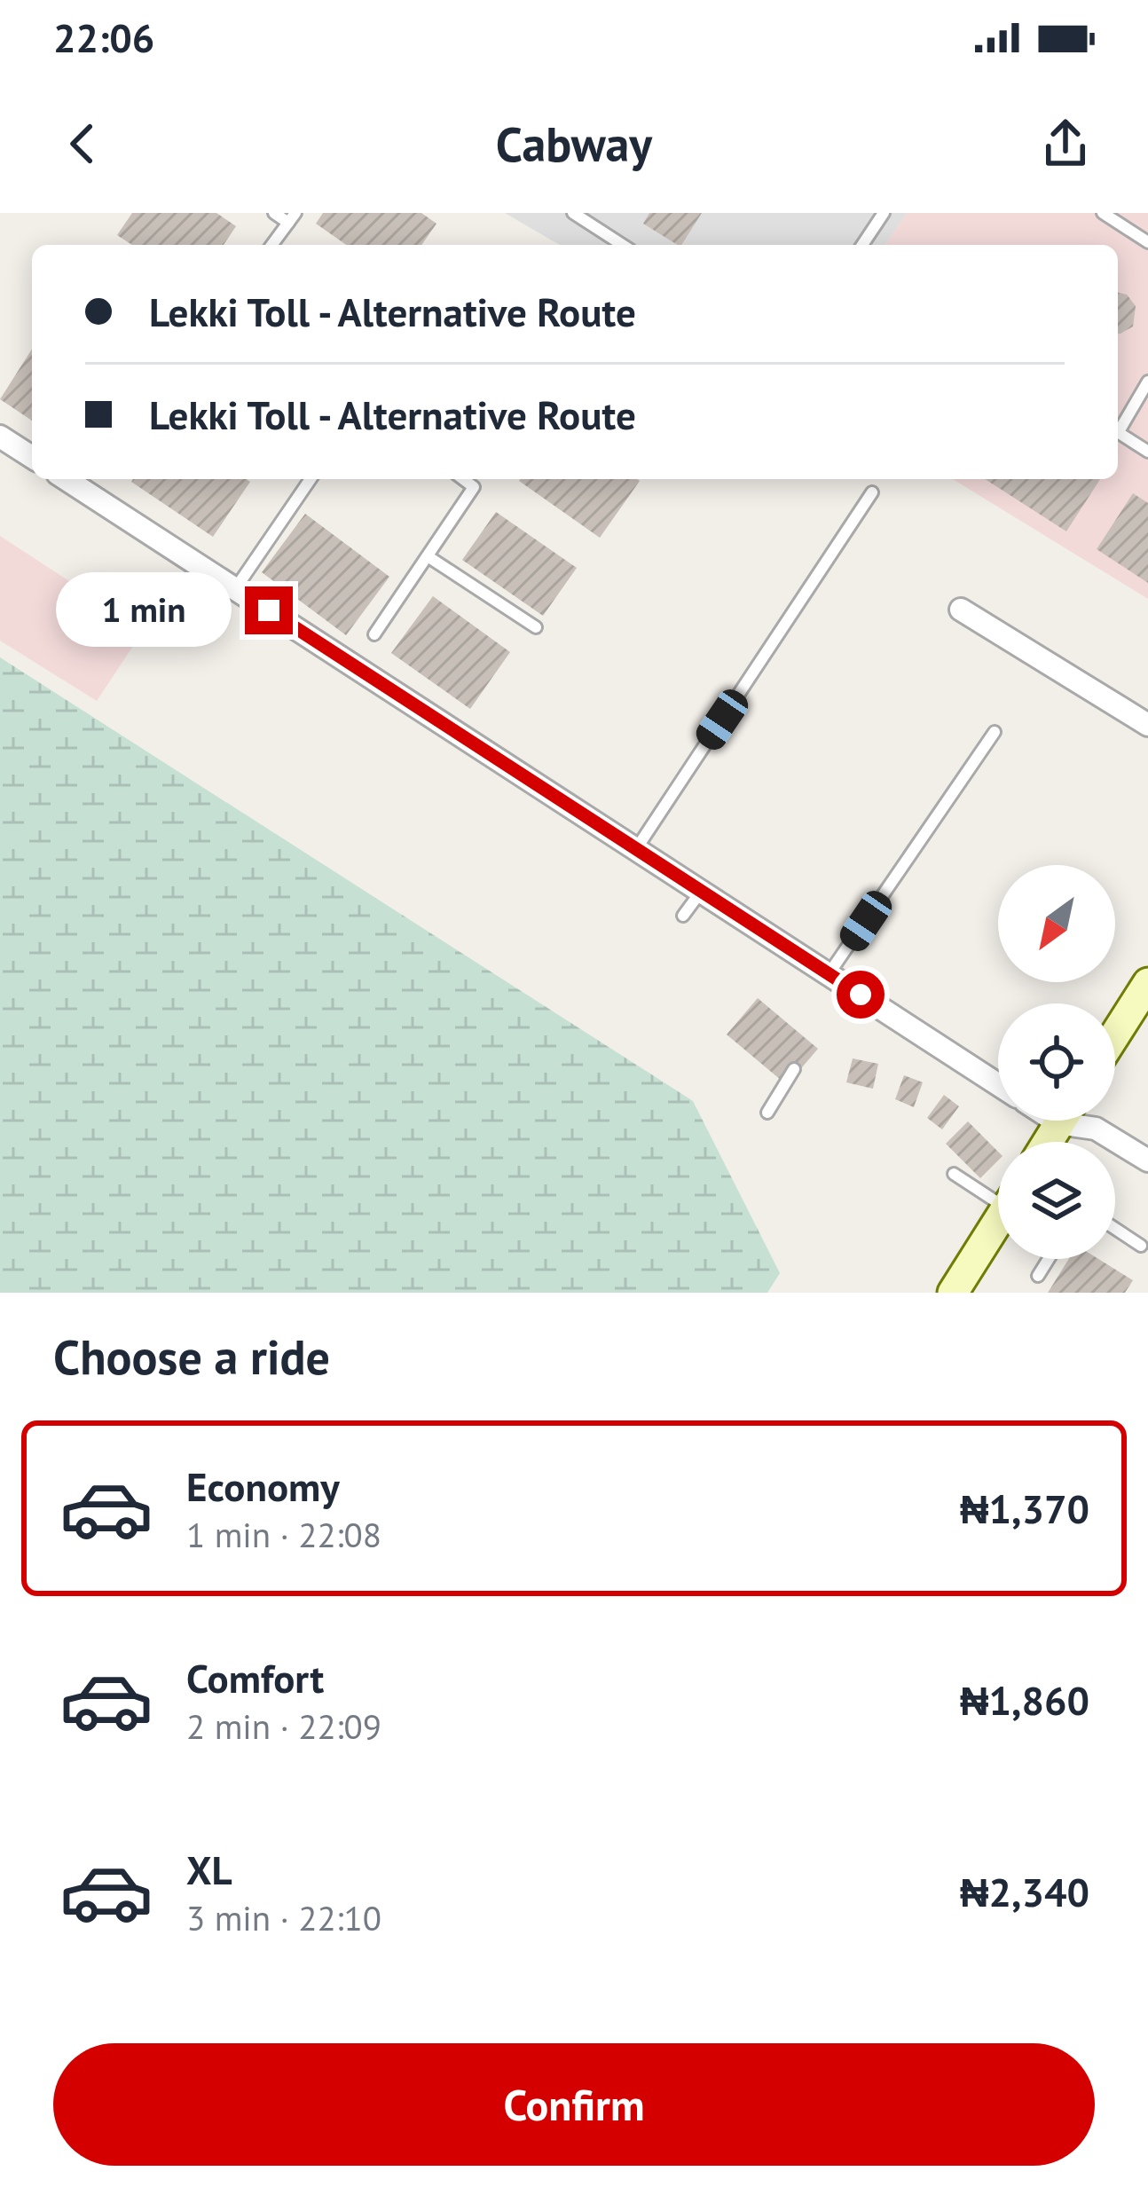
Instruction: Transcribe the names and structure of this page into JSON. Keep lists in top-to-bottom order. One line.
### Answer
{"north":"bottom left","page":{"status":"22:06","header":"Cabway","banner":["Lekki Toll - Alternative Route","Lekki Toll - Alternative Route"],"bubble":"1 min","heading":"Choose a ride","list":[{"name":"Economy","note":"1 min · 22:08","value":"₦1,370"},{"name":"Comfort","note":"2 min · 22:09","value":"₦1,860"},{"name":"XL","note":"3 min · 22:10","value":"₦2,340"}],"buttons":"Confirm"}}
